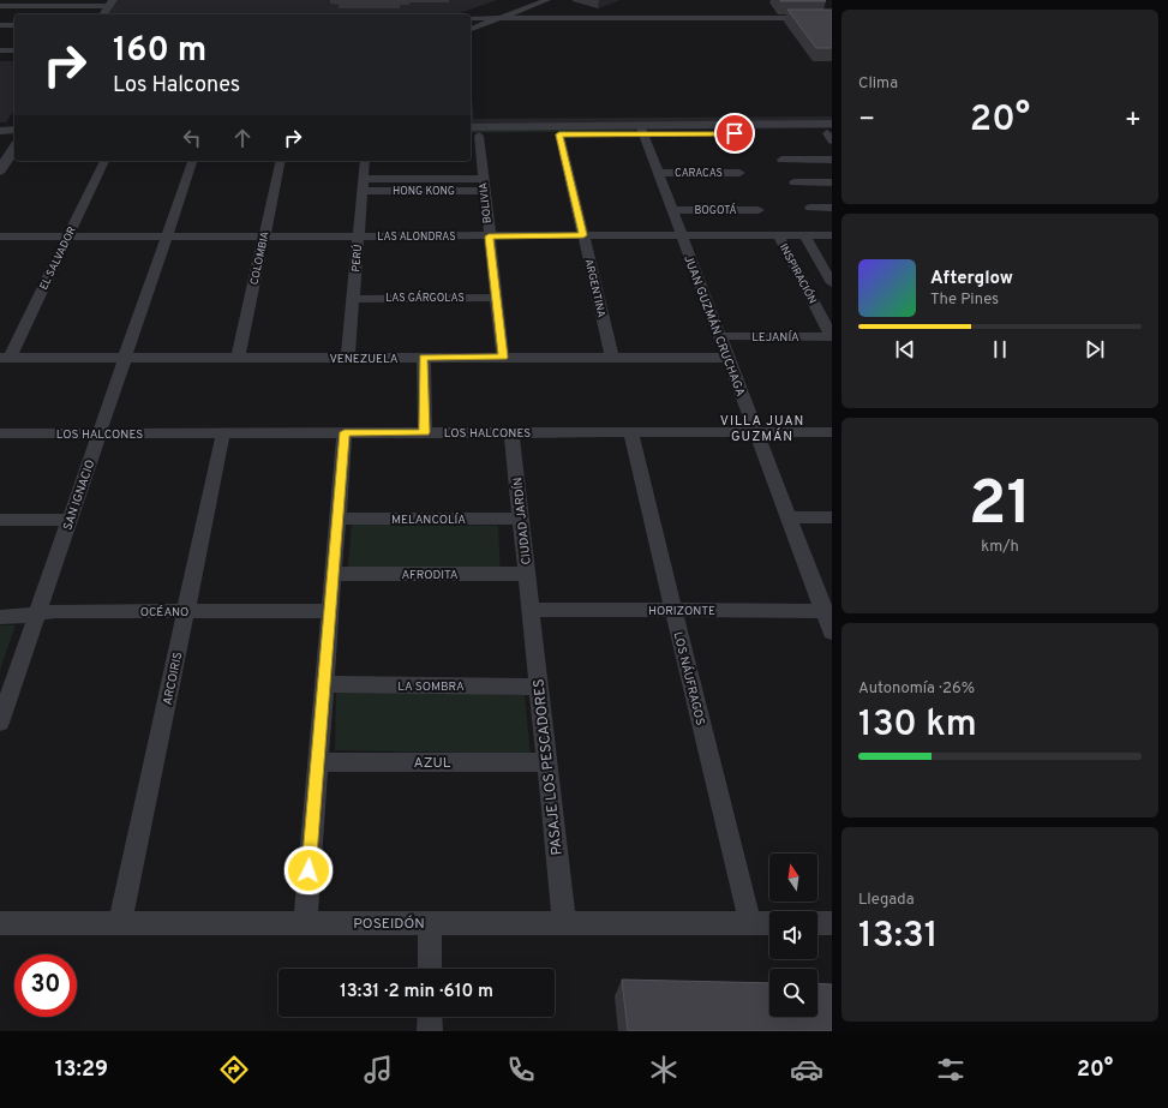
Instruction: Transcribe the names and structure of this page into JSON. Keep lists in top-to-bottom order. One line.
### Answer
{"streets":{"street":["CARACAS","HONG KONG","BOLIVIA","BOGOTÁ","LAS ALONDRAS","EL SALVADOR","COLOMBIA","PERÚ","INSPIRACIÓN","ARGENTINA","LAS GÁRGOLAS","JUAN GUZMÁN CRUCHAGA","LEJANÍA","VENEZUELA","LOS HALCONES","SAN IGNACIO","MELANCOLÍA","CIUDAD JARDÍN","AFRODITA","HORIZONTE","OCÉANO","ARCOIRIS","LOS NÁUFRAGOS","LA SOMBRA","AZUL","PASAJE LOS PESCADORES","POSEIDÓN"]},"crossings":[["CARACAS","JUAN GUZMÁN CRUCHAGA"],["HONG KONG","BOLIVIA"],["HONG KONG","PERÚ"],["BOLIVIA","LAS ALONDRAS"],["BOLIVIA","LAS GÁRGOLAS"],["BOLIVIA","VENEZUELA"],["BOGOTÁ","JUAN GUZMÁN CRUCHAGA"],["LAS ALONDRAS","EL SALVADOR"],["LAS ALONDRAS","COLOMBIA"],["LAS ALONDRAS","PERÚ"],["LAS ALONDRAS","INSPIRACIÓN"],["LAS ALONDRAS","ARGENTINA"],["LAS ALONDRAS","JUAN GUZMÁN CRUCHAGA"],["LAS ALONDRAS","SAN IGNACIO"],["EL SALVADOR","VENEZUELA"],["COLOMBIA","VENEZUELA"],["PERÚ","LAS GÁRGOLAS"],["PERÚ","VENEZUELA"],["INSPIRACIÓN","LEJANÍA"],["ARGENTINA","VENEZUELA"],["JUAN GUZMÁN CRUCHAGA","LEJANÍA"],["JUAN GUZMÁN CRUCHAGA","VENEZUELA"],["JUAN GUZMÁN CRUCHAGA","LOS HALCONES"],["JUAN GUZMÁN CRUCHAGA","HORIZONTE"],["VENEZUELA","SAN IGNACIO"],["LOS HALCONES","SAN IGNACIO"],["LOS HALCONES","CIUDAD JARDÍN"],["LOS HALCONES","ARCOIRIS"],["LOS HALCONES","LOS NÁUFRAGOS"],["SAN IGNACIO","OCÉANO"],["MELANCOLÍA","CIUDAD JARDÍN"],["CIUDAD JARDÍN","AFRODITA"],["CIUDAD JARDÍN","HORIZONTE"],["CIUDAD JARDÍN","PASAJE LOS PESCADORES"],["HORIZONTE","LOS NÁUFRAGOS"],["HORIZONTE","PASAJE LOS PESCADORES"],["OCÉANO","ARCOIRIS"],["ARCOIRIS","POSEIDÓN"],["LOS NÁUFRAGOS","POSEIDÓN"],["LA SOMBRA","PASAJE LOS PESCADORES"],["AZUL","PASAJE LOS PESCADORES"],["PASAJE LOS PESCADORES","POSEIDÓN"]],"districts":["VILLA JUAN GUZMÁN"],"north":"top","page":{"tile":["Clima",["21","km/h"],["Autonomía · 26%","130 km"],["Llegada","13:31"]],"turn":["160 m","Los Halcones"],"heat":["−","20°","+"],"song":["Afterglow","The Pines"],"limit":"30","trip":"13:31 · 2 min · 610 m","tabs":["13:29","20°"]}}
